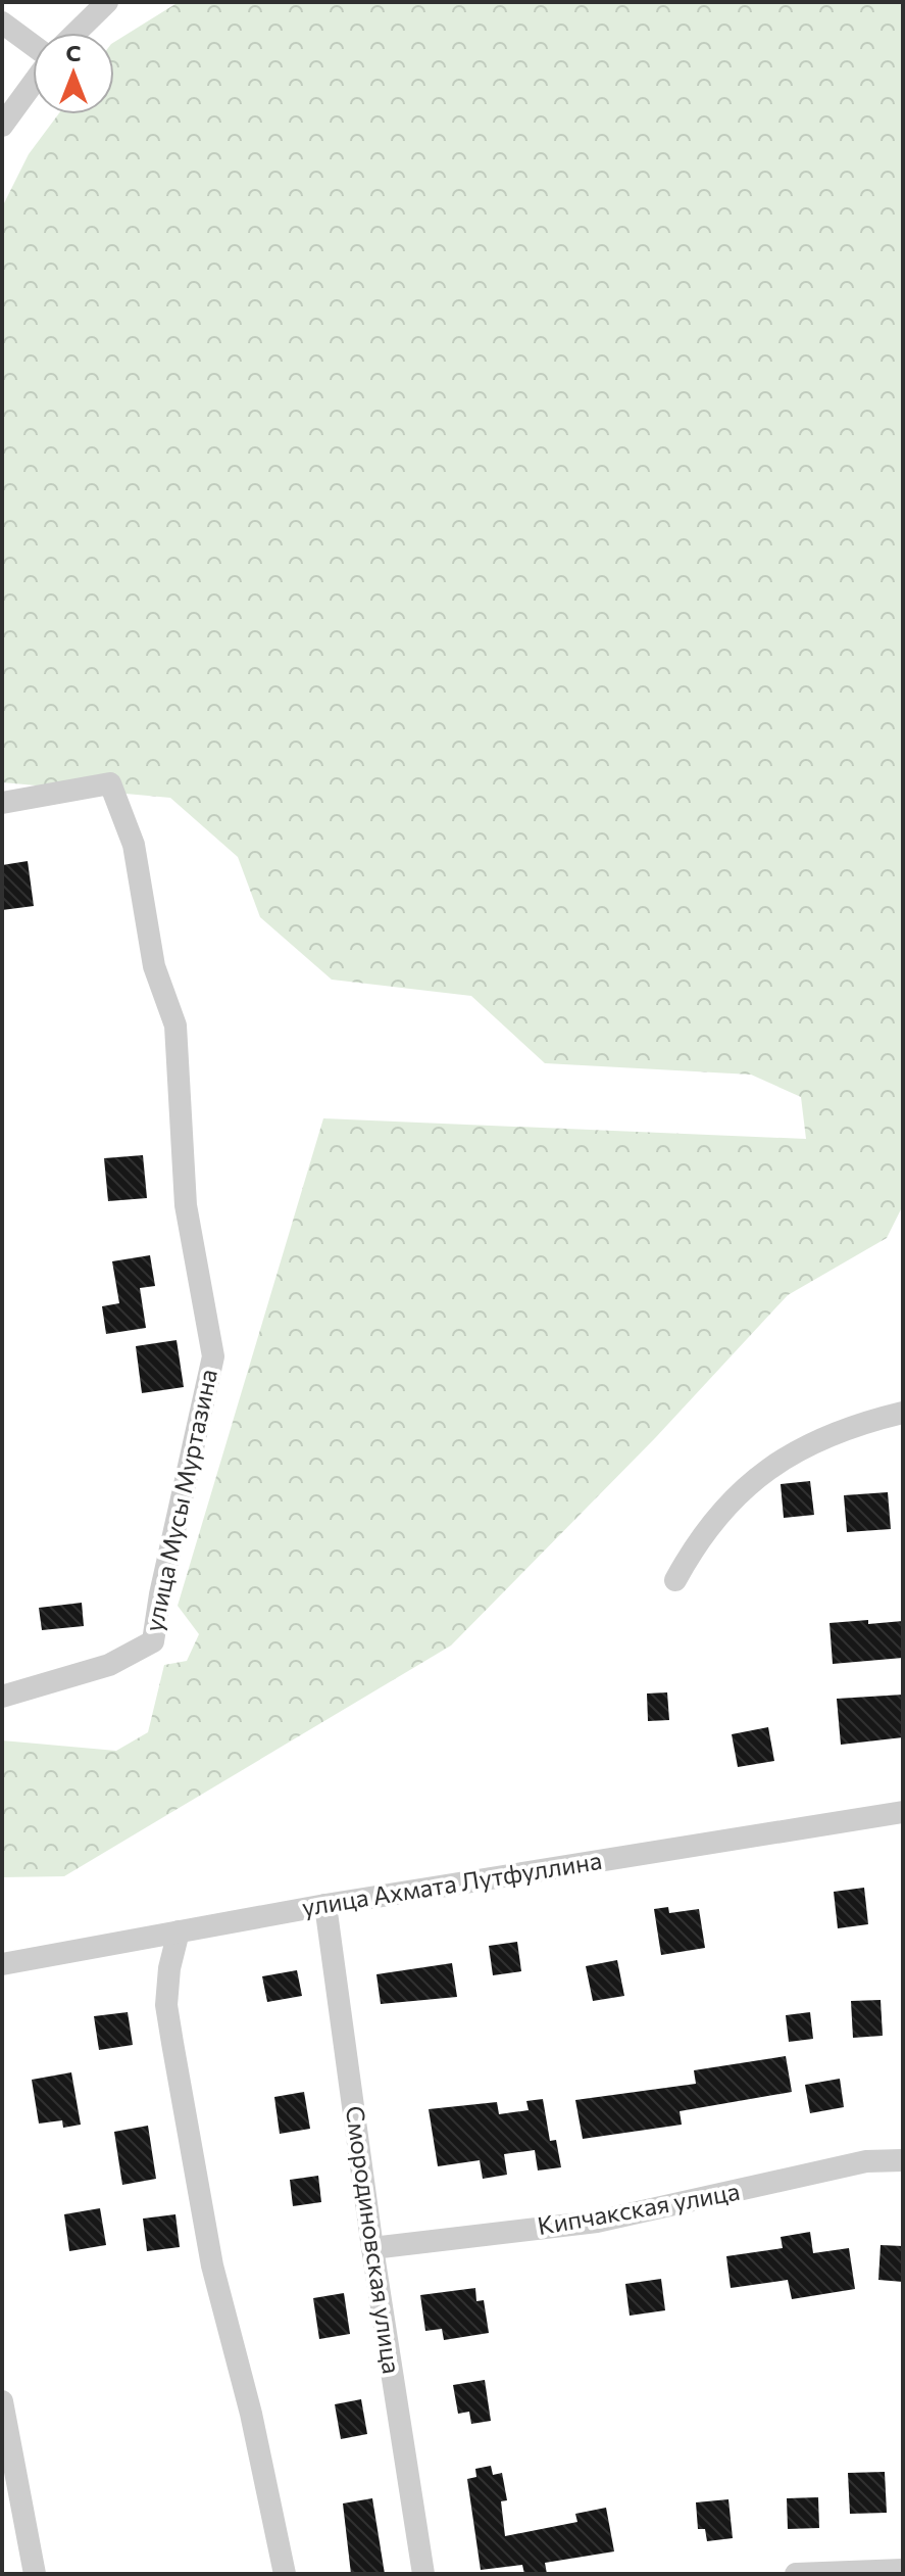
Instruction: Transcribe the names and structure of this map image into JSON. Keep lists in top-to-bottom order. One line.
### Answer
{"streets":{"street":["улица Мусы Муртазина","улица Ахмата Лутфуллина","Кипчакская улица","Смородиновская улица"]},"crossings":[["улица Ахмата Лутфуллина","Смородиновская улица"],["Кипчакская улица","Смородиновская улица"]],"north":"top"}
